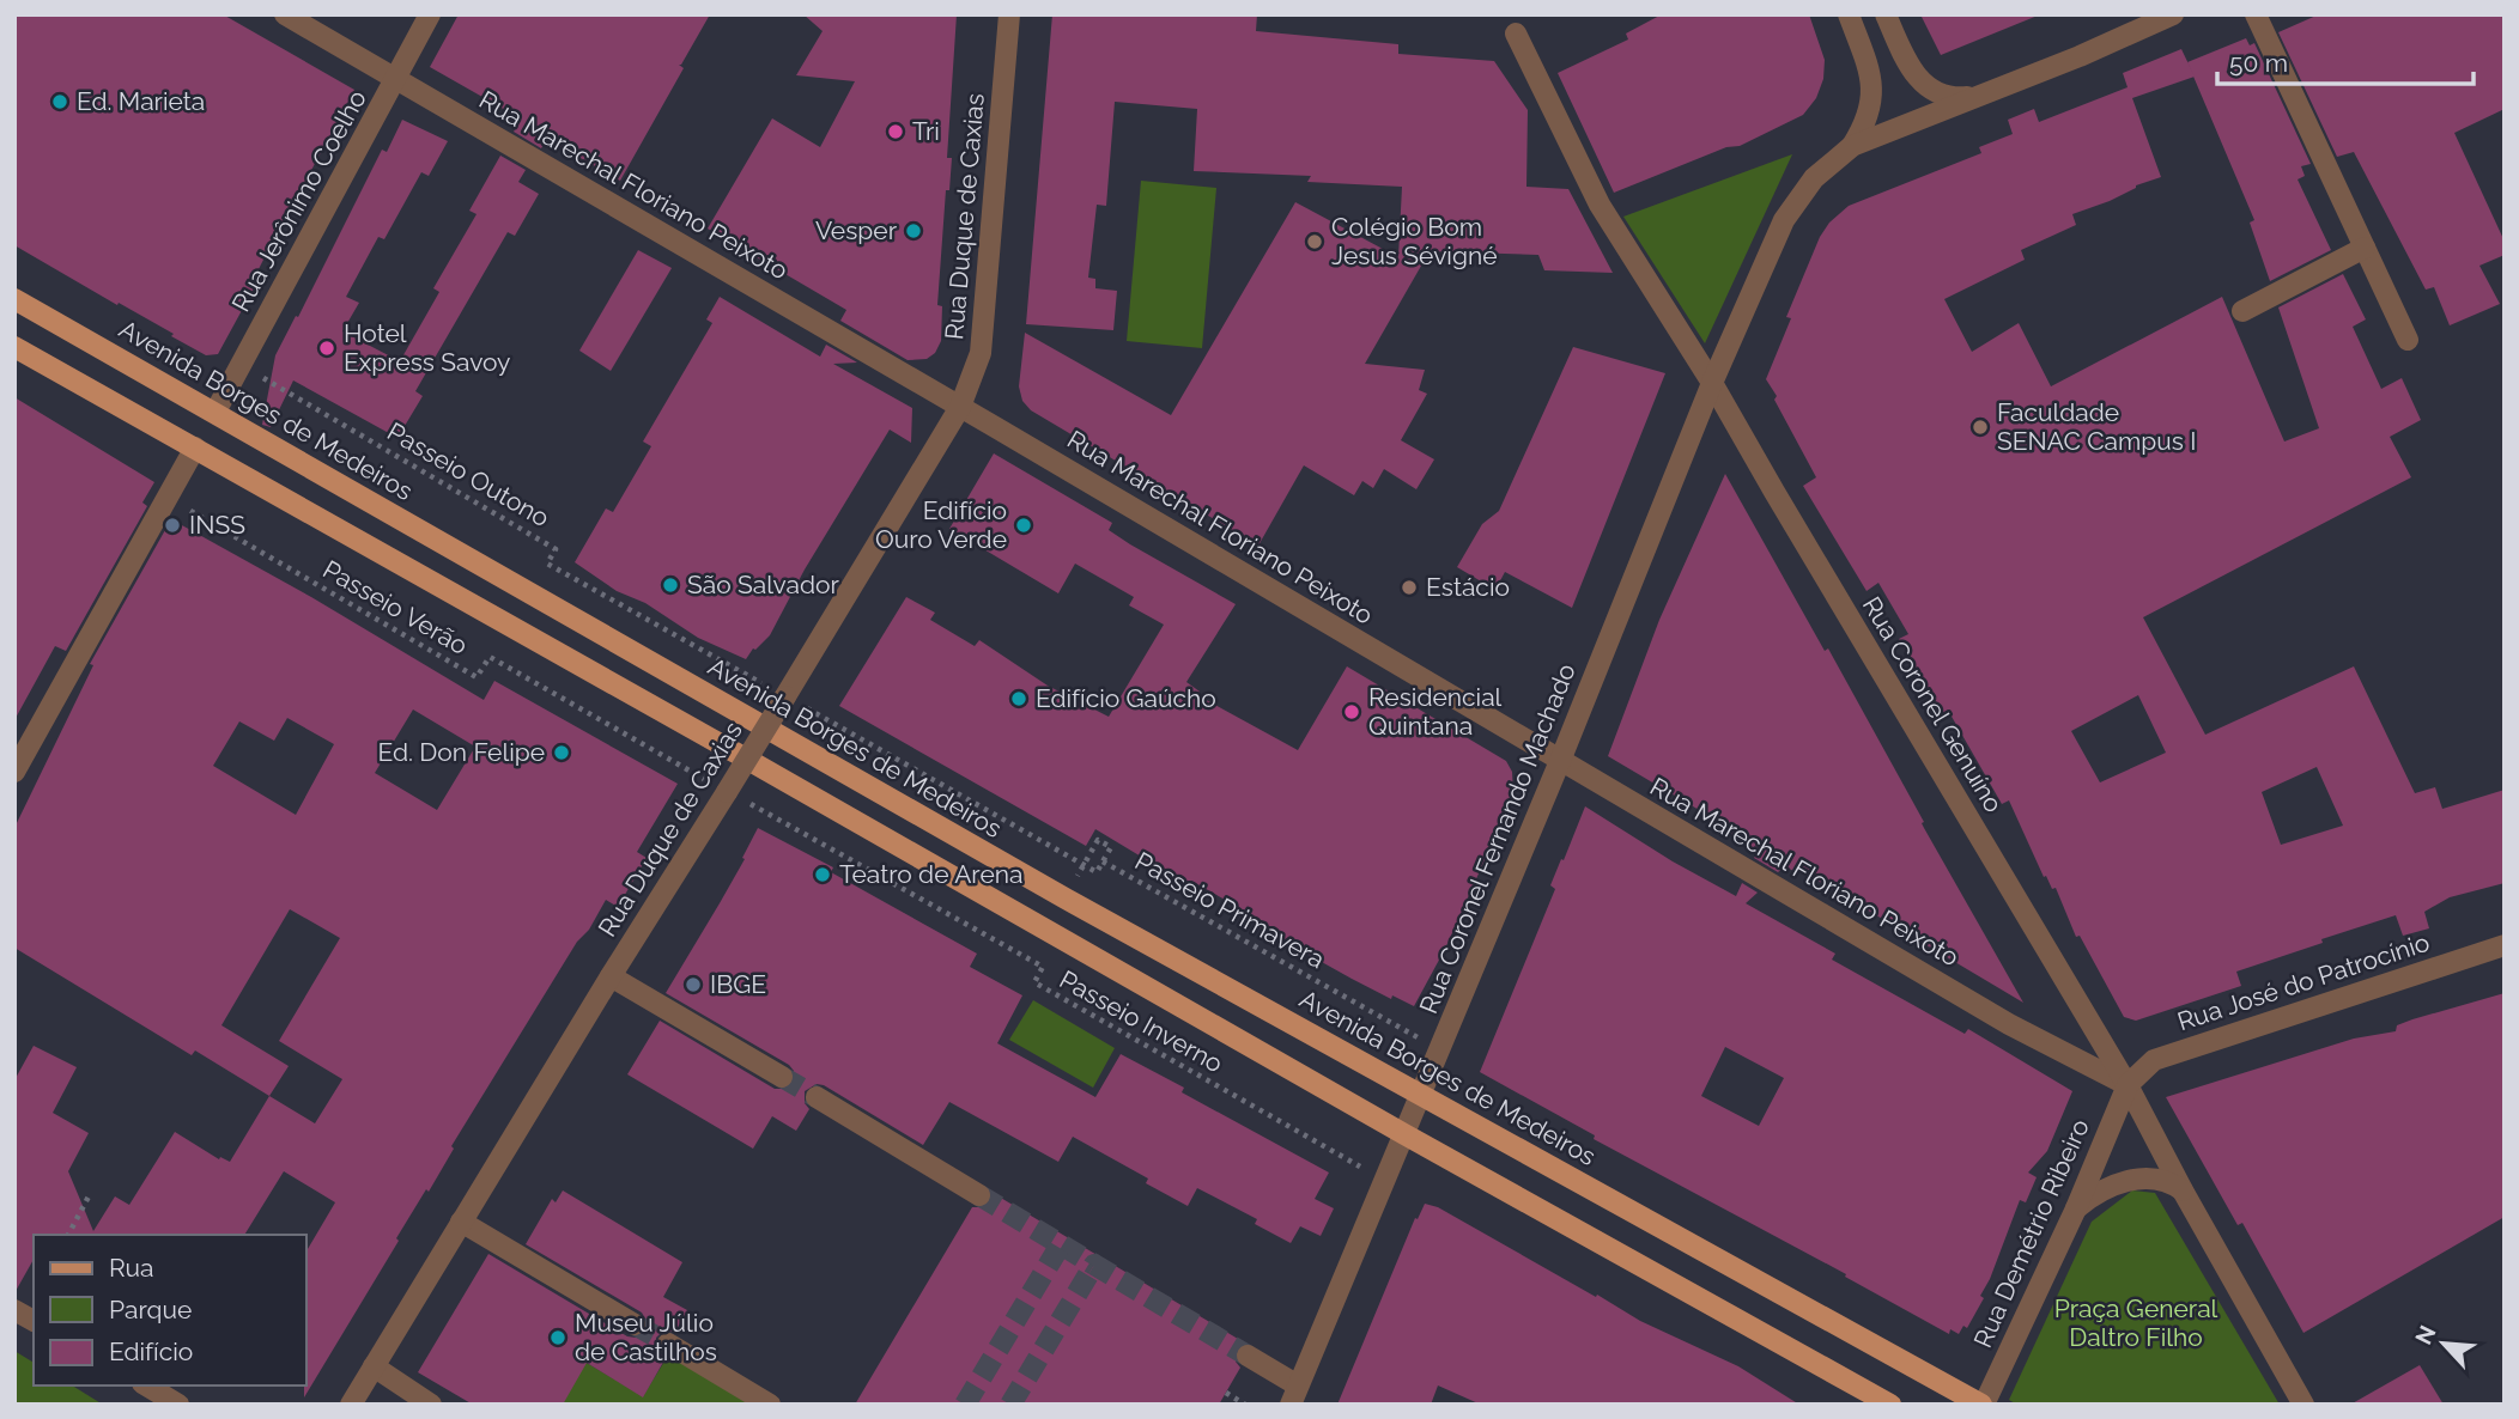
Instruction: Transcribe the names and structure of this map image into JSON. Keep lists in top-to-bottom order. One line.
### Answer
{"streets":{"main road":["Avenida Borges de Medeiros"],"street":["Rua Marechal Floriano Peixoto","Rua Jerônimo Coelho","Rua Duque de Caxias","Rua Coronel Genuíno","Rua Coronel Fernando Machado","Rua José do Patrocínio","Rua Demétrio Ribeiro"],"path":["Passeio Outono","Passeio Verão","Passeio Primavera","Passeio Inverno"]},"crossings":[["Rua Marechal Floriano Peixoto","Rua Jerônimo Coelho"],["Rua Marechal Floriano Peixoto","Rua Duque de Caxias"],["Rua Marechal Floriano Peixoto","Rua Coronel Genuíno"],["Rua Marechal Floriano Peixoto","Rua Coronel Fernando Machado"],["Rua Marechal Floriano Peixoto","Rua José do Patrocínio"],["Rua Marechal Floriano Peixoto","Rua Demétrio Ribeiro"],["Rua Jerônimo Coelho","Avenida Borges de Medeiros"],["Rua Jerônimo Coelho","Passeio Outono"],["Rua Duque de Caxias","Passeio Outono"],["Rua Duque de Caxias","Passeio Verão"],["Rua Duque de Caxias","Passeio Primavera"],["Rua Duque de Caxias","Passeio Inverno"],["Avenida Borges de Medeiros","Rua Coronel Fernando Machado"],["Avenida Borges de Medeiros","Rua Demétrio Ribeiro"],["Passeio Outono","Passeio Primavera"],["Passeio Verão","Passeio Inverno"],["Rua Coronel Genuíno","Rua Coronel Fernando Machado"],["Rua Coronel Genuíno","Rua José do Patrocínio"],["Rua Coronel Genuíno","Rua Demétrio Ribeiro"],["Rua Coronel Fernando Machado","Passeio Primavera"],["Rua Coronel Fernando Machado","Passeio Inverno"],["Rua José do Patrocínio","Rua Demétrio Ribeiro"]],"parks":["Praça General Daltro Filho"],"places":["Ed. Marieta","Tri","Vesper","Colégio Bom Jesus Sévigné","Hotel Express Savoy","Faculdade SENAC Campus I","INSS","Edifício Ouro Verde","São Salvador","Estácio","Edifício Gaúcho","Residencial Quintana","Ed. Don Felipe","Teatro de Arena","IBGE","Museu Júlio de Castilhos"],"legend":["Rua","Parque","Edifício"],"scale_bar":"50 m","north":"top left"}
